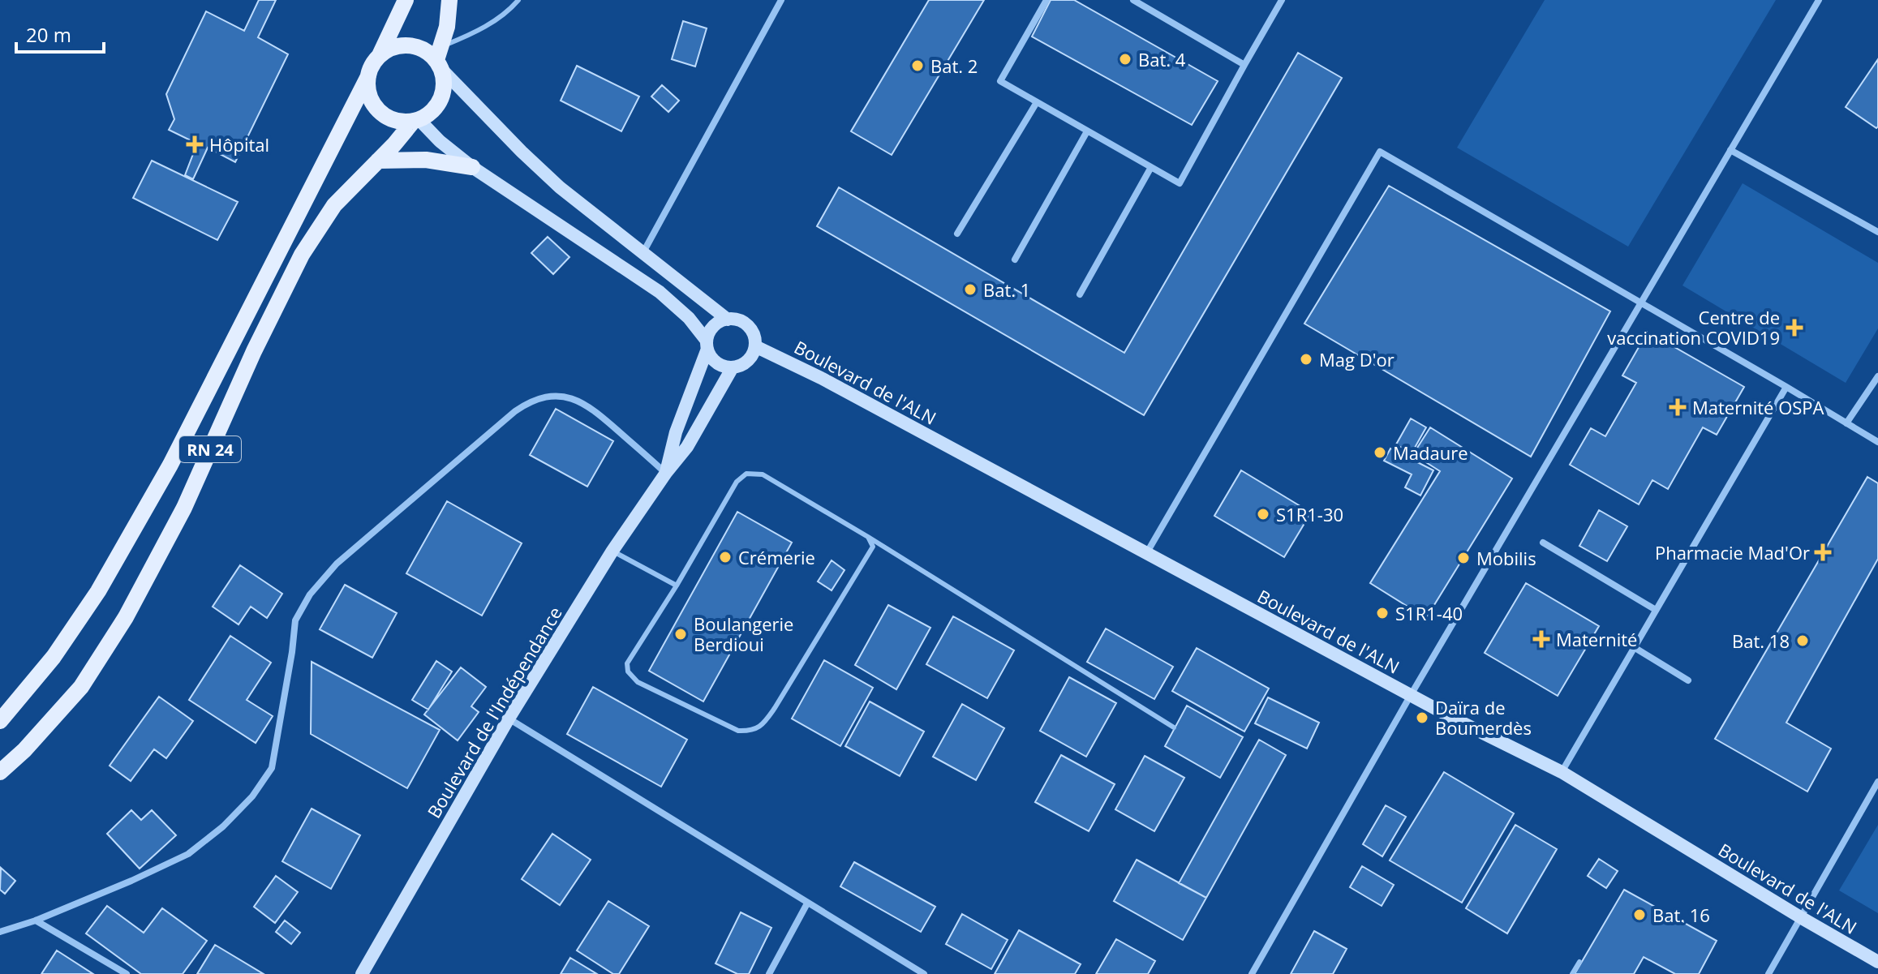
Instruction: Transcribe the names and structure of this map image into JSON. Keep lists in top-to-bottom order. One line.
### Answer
{"streets":{"main road":["Boulevard de l'ALN","RN 24","Boulevard de l'Indépendance"]},"crossings":[["Boulevard de l'ALN","Boulevard de l'Indépendance"]],"places":{"other":["Bat. 4","Bat. 2","Bat. 1","Mag D'or","Madaure","S1R1-30","Crémerie","Mobilis","S1R1-40","Boulangerie Berdioui","Bat. 18","Daïra de Boumerdès","Bat. 16"],"health":["Hôpital","Centre de vaccination COVID19","Maternité OSPA","Pharmacie Mad'Or","Maternité"]},"scale_bar":"20 m"}
